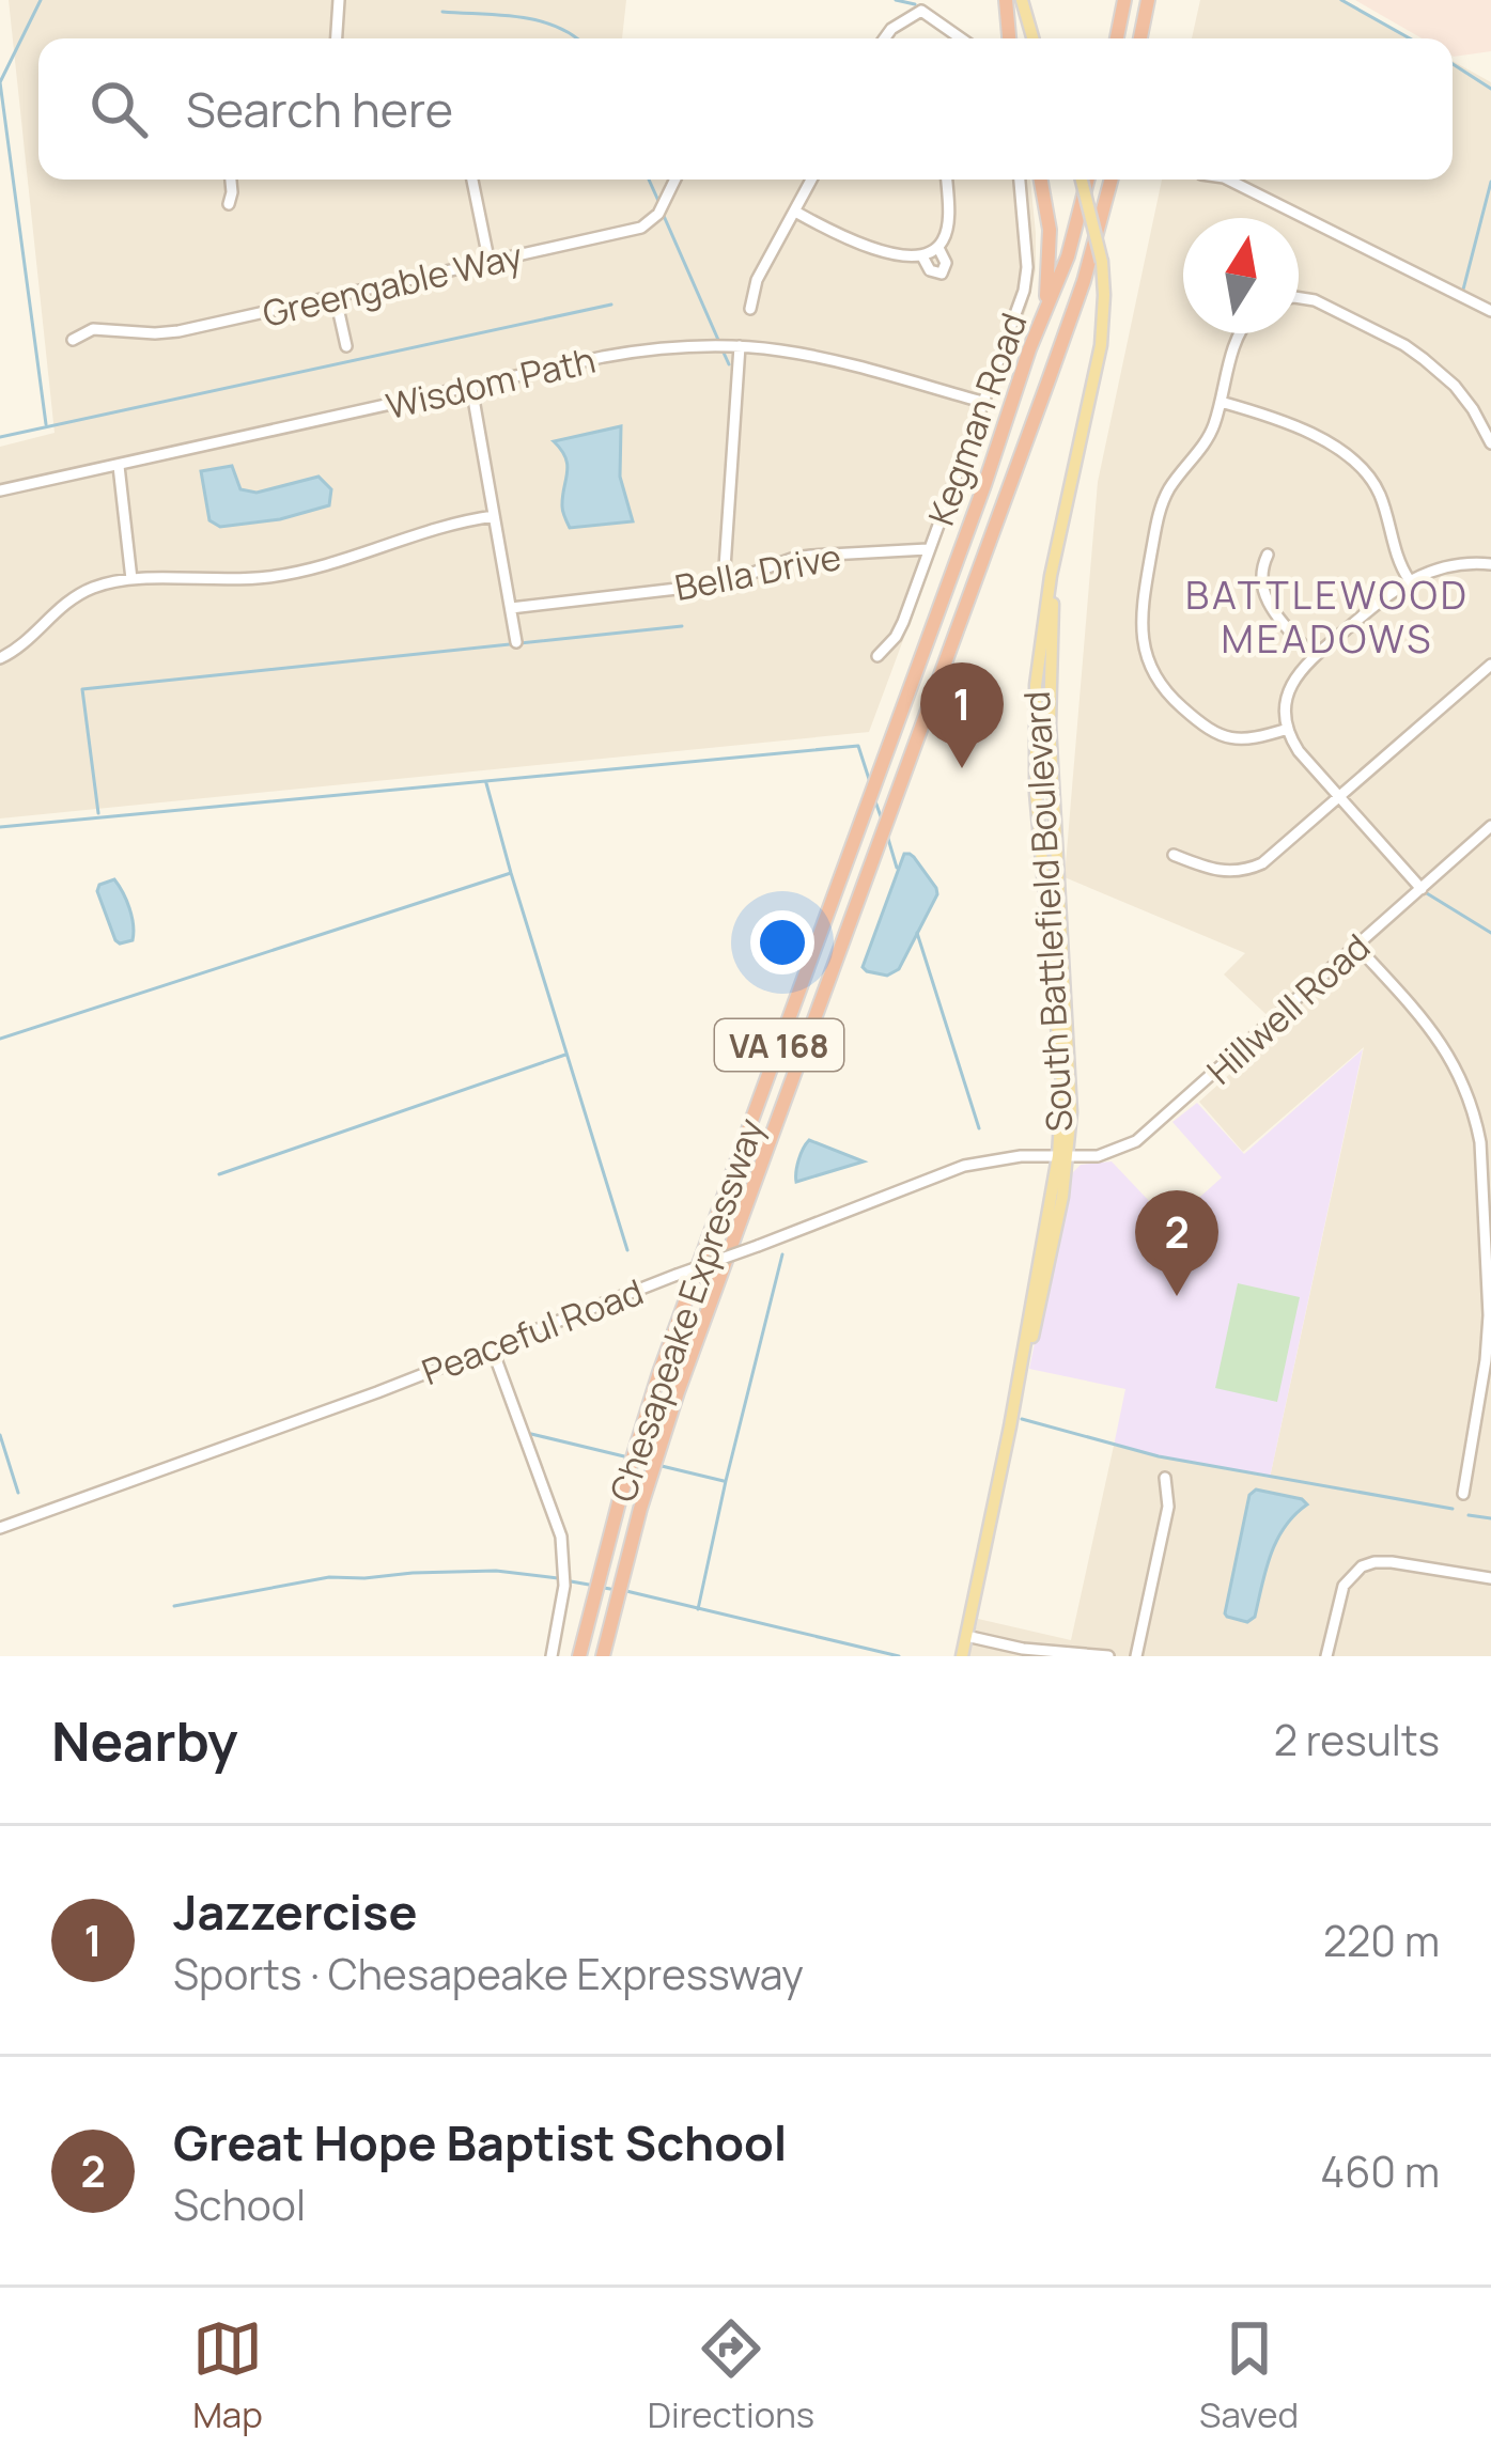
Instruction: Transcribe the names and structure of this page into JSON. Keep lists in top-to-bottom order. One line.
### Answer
{"streets":{"highway":["VA 168","Chesapeake Expressway"],"main road":["South Battlefield Boulevard"],"street":["Greengable Way","Wisdom Path","Kegman Road","Bella Drive","Hillwell Road","Peaceful Road"]},"crossings":[["Wisdom Path","Kegman Road"],["Kegman Road","Bella Drive"],["South Battlefield Boulevard","Hillwell Road"],["South Battlefield Boulevard","Peaceful Road"],["Hillwell Road","Peaceful Road"]],"districts":["BATTLEWOOD MEADOWS"],"north":"top","page":{"search":"Search here","pins":["1","2"],"heading":["Nearby","2 results"],"list":[{"mark":"1","name":"Jazzercise","note":"Sports · Chesapeake Expressway","value":"220 m"},{"mark":"2","name":"Great Hope Baptist School","note":"School","value":"460 m"}],"nav":["Map","Directions","Saved"]}}
